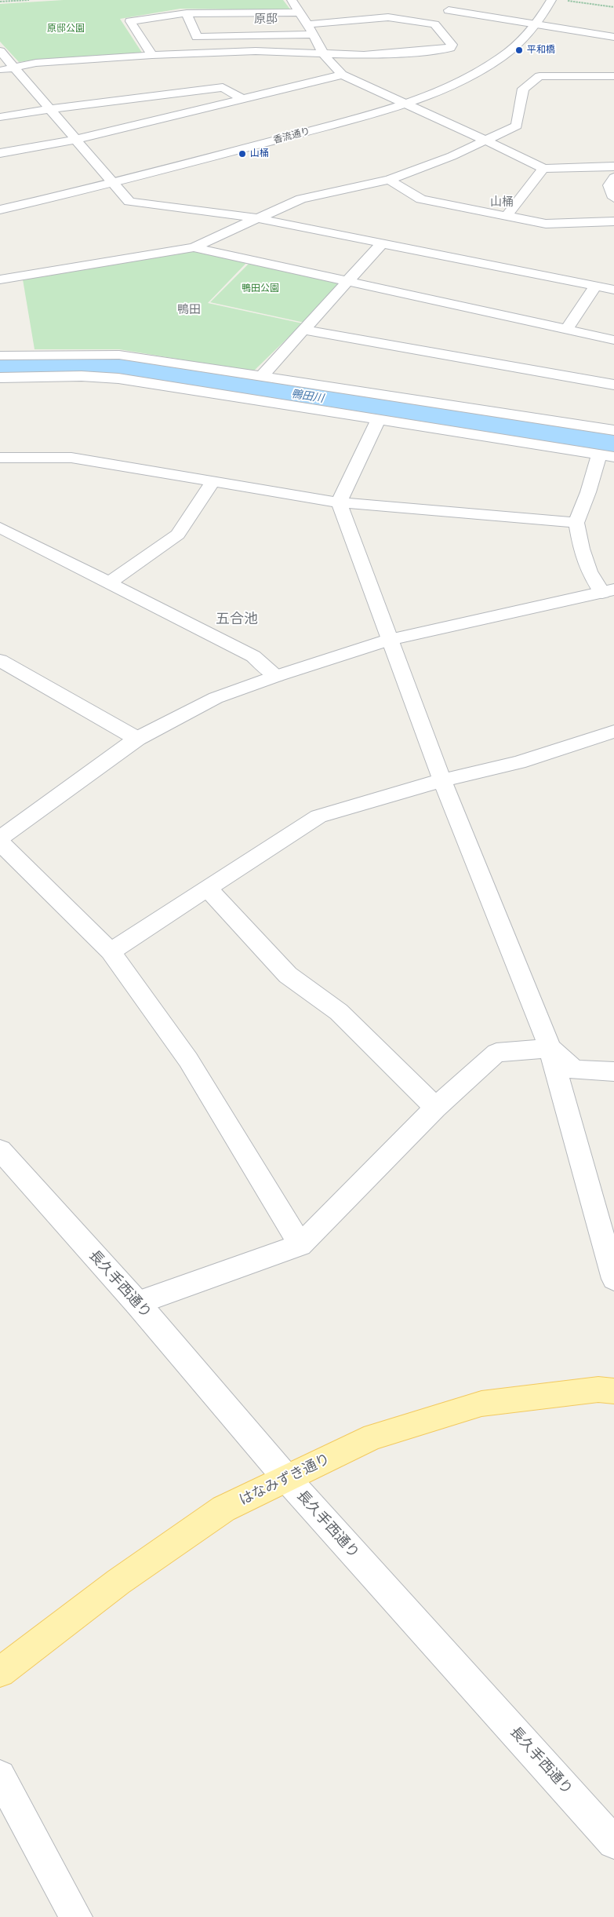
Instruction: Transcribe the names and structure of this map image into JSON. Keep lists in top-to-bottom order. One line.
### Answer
{"streets":{"main road":["はなみずき通り"],"street":["香流通り","長久手西通り"]},"crossings":[["長久手西通り","はなみずき通り"]],"districts":["原邸","山桶","鴨田","五合池"],"water":["鴨田川"],"parks":["原邸公園","鴨田公園"],"places":["平和橋","山桶"]}
